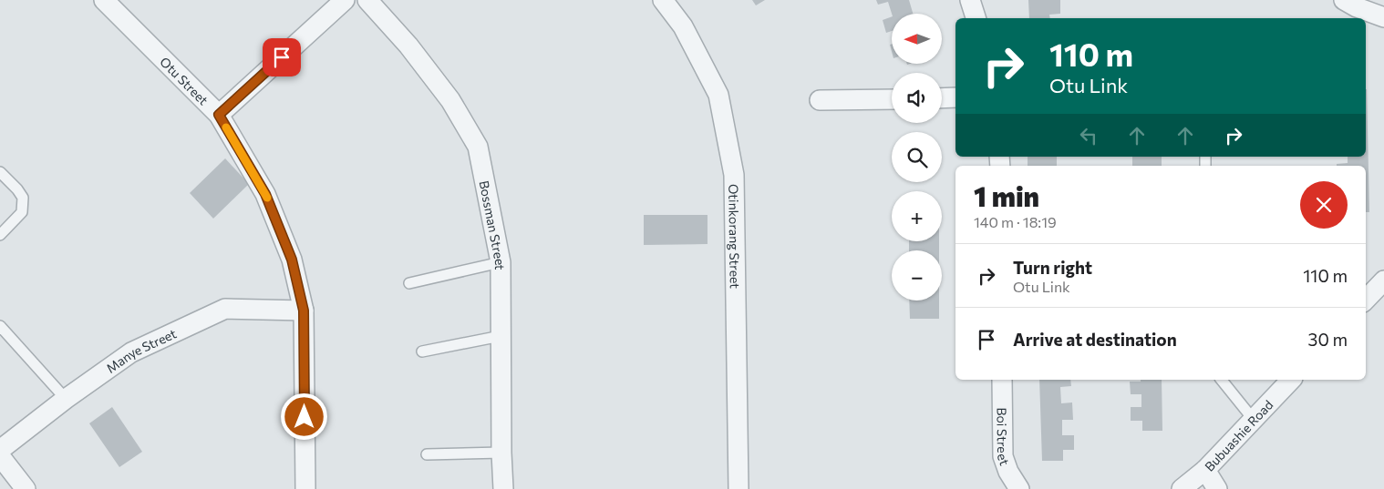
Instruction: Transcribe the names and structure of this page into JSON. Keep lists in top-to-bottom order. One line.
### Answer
{"streets":{"street":["Otu Street","Bossman Street","Otinkorang Street","Manye Street","Bubuashie Road","Boi Street"]},"crossings":[["Otu Street","Manye Street"]],"north":"left","page":{"map_buttons":["+","−"],"turn":["110 m","Otu Link"],"heading":["1 min","140 m · 18:19"],"list":[{"name":"Turn right","note":"Otu Link","value":"110 m"},{"name":"Arrive at destination","value":"30 m"}]}}
